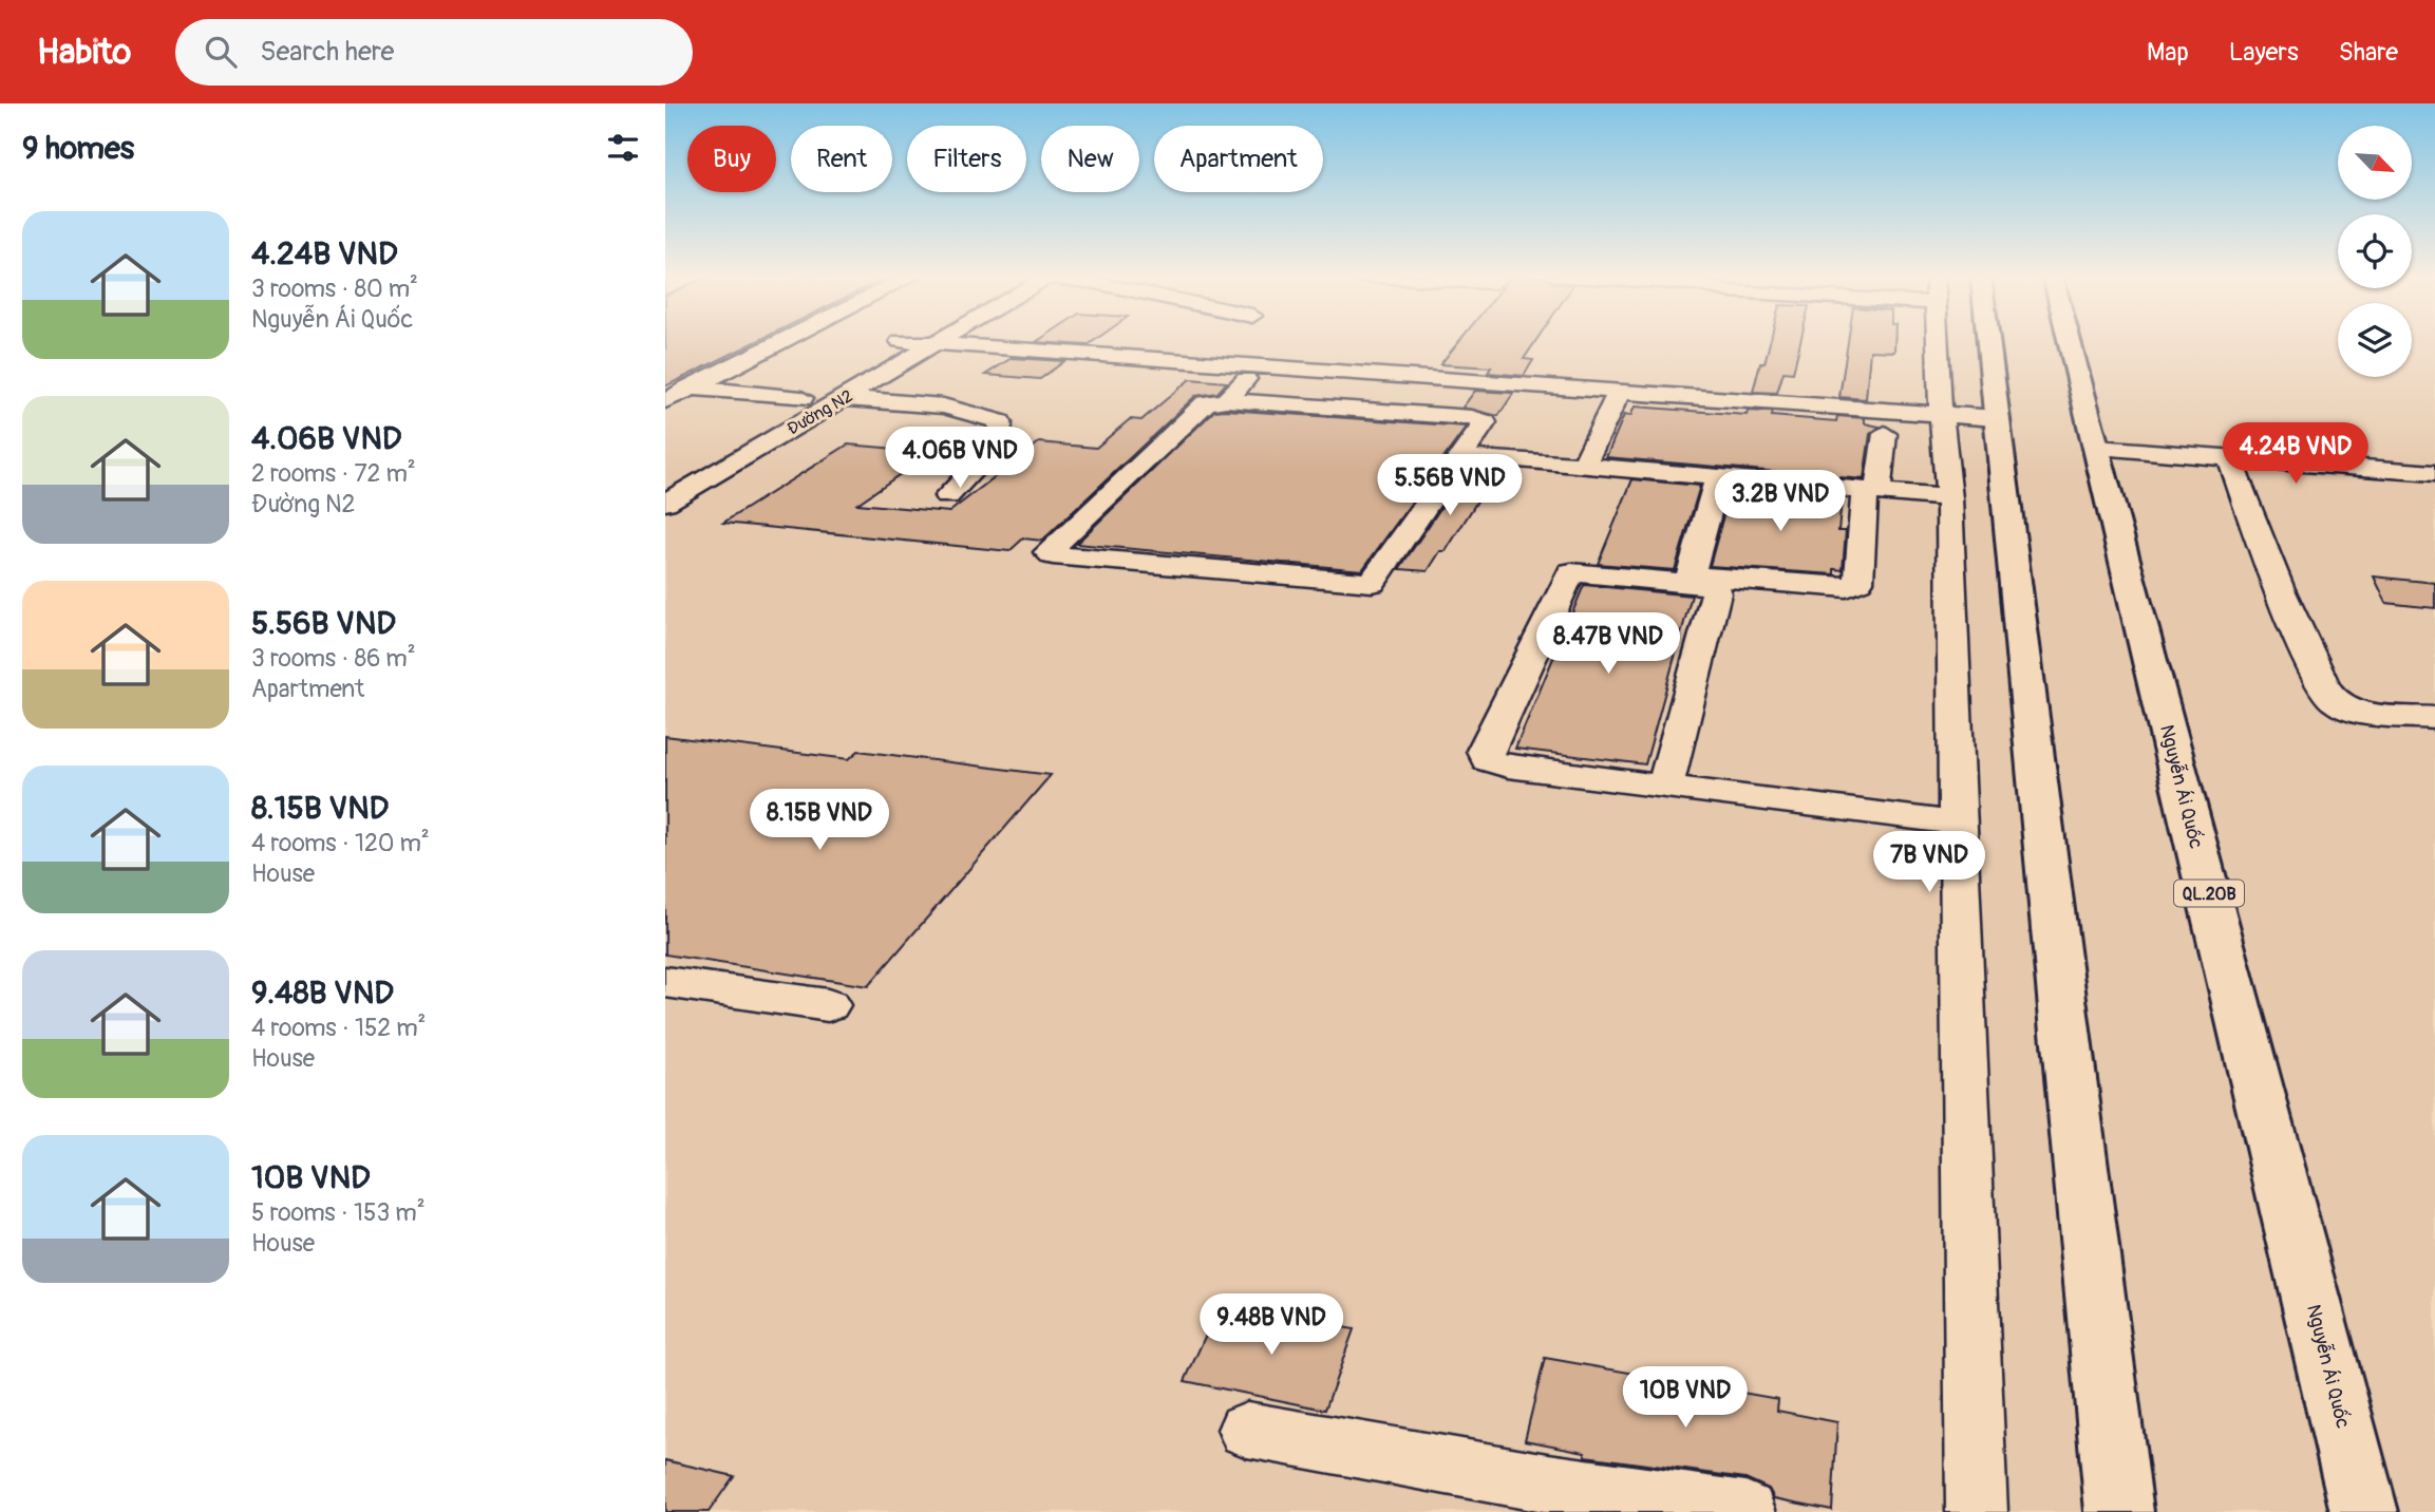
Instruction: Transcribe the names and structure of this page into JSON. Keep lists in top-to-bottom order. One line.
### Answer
{"streets":{"main road":["Nguyễn Ái Quốc","QL.20B"],"street":["Đường N2"]},"north":"bottom right","page":{"header":"Habito","search":"Search here","nav":["Map","Layers","Share"],"heading":"9 homes","chip":["Buy","Rent","Filters","New","Apartment"],"list":[{"name":"4.24B VND","note":"3 rooms · 80 m² · Nguyễn Ái Quốc"},{"name":"4.06B VND","note":"2 rooms · 72 m² · Đường N2"},{"name":"5.56B VND","note":"3 rooms · 86 m² · Apartment"},{"name":"8.15B VND","note":"4 rooms · 120 m² · House"},{"name":"9.48B VND","note":"4 rooms · 152 m² · House"},{"name":"10B VND","note":"5 rooms · 153 m² · House"}],"price":["4.24B VND","4.06B VND","5.56B VND","3.2B VND","8.47B VND","8.15B VND","7B VND","9.48B VND","10B VND"]}}
